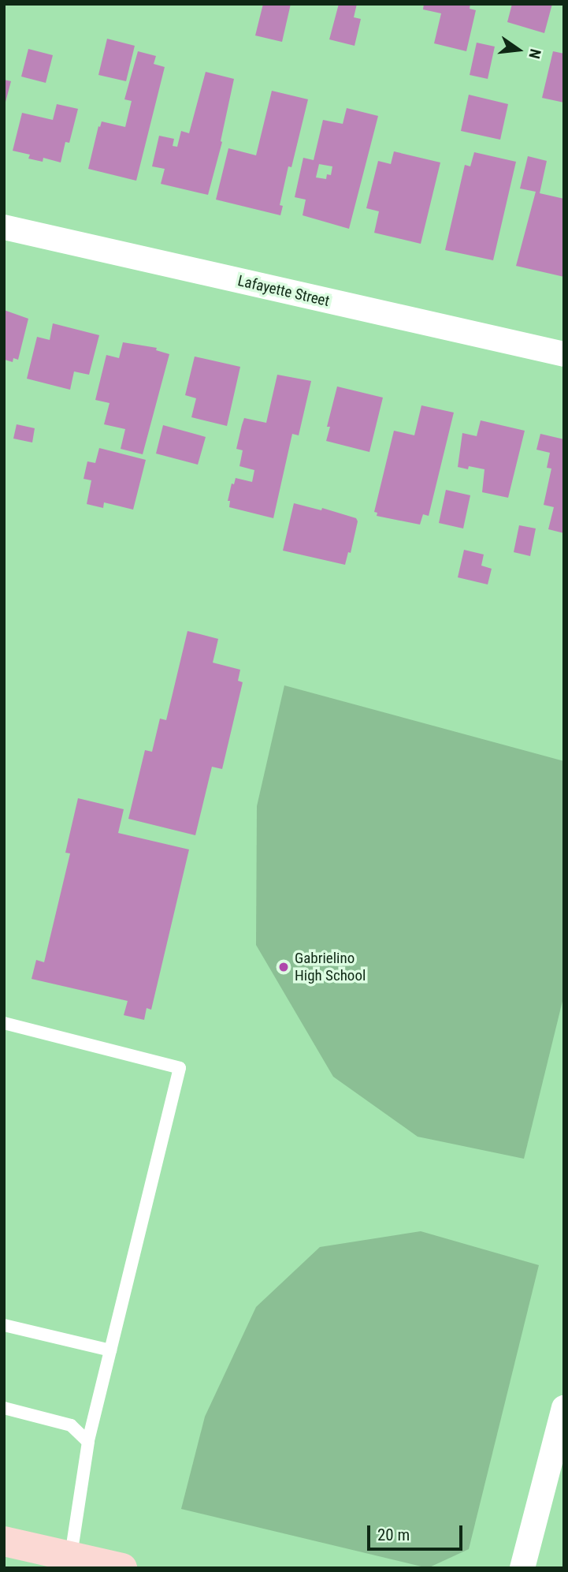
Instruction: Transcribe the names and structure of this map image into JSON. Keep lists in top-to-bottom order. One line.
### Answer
{"streets":{"street":["Lafayette Street"]},"places":["Gabrielino High School"],"scale_bar":"20 m","north":"right"}
